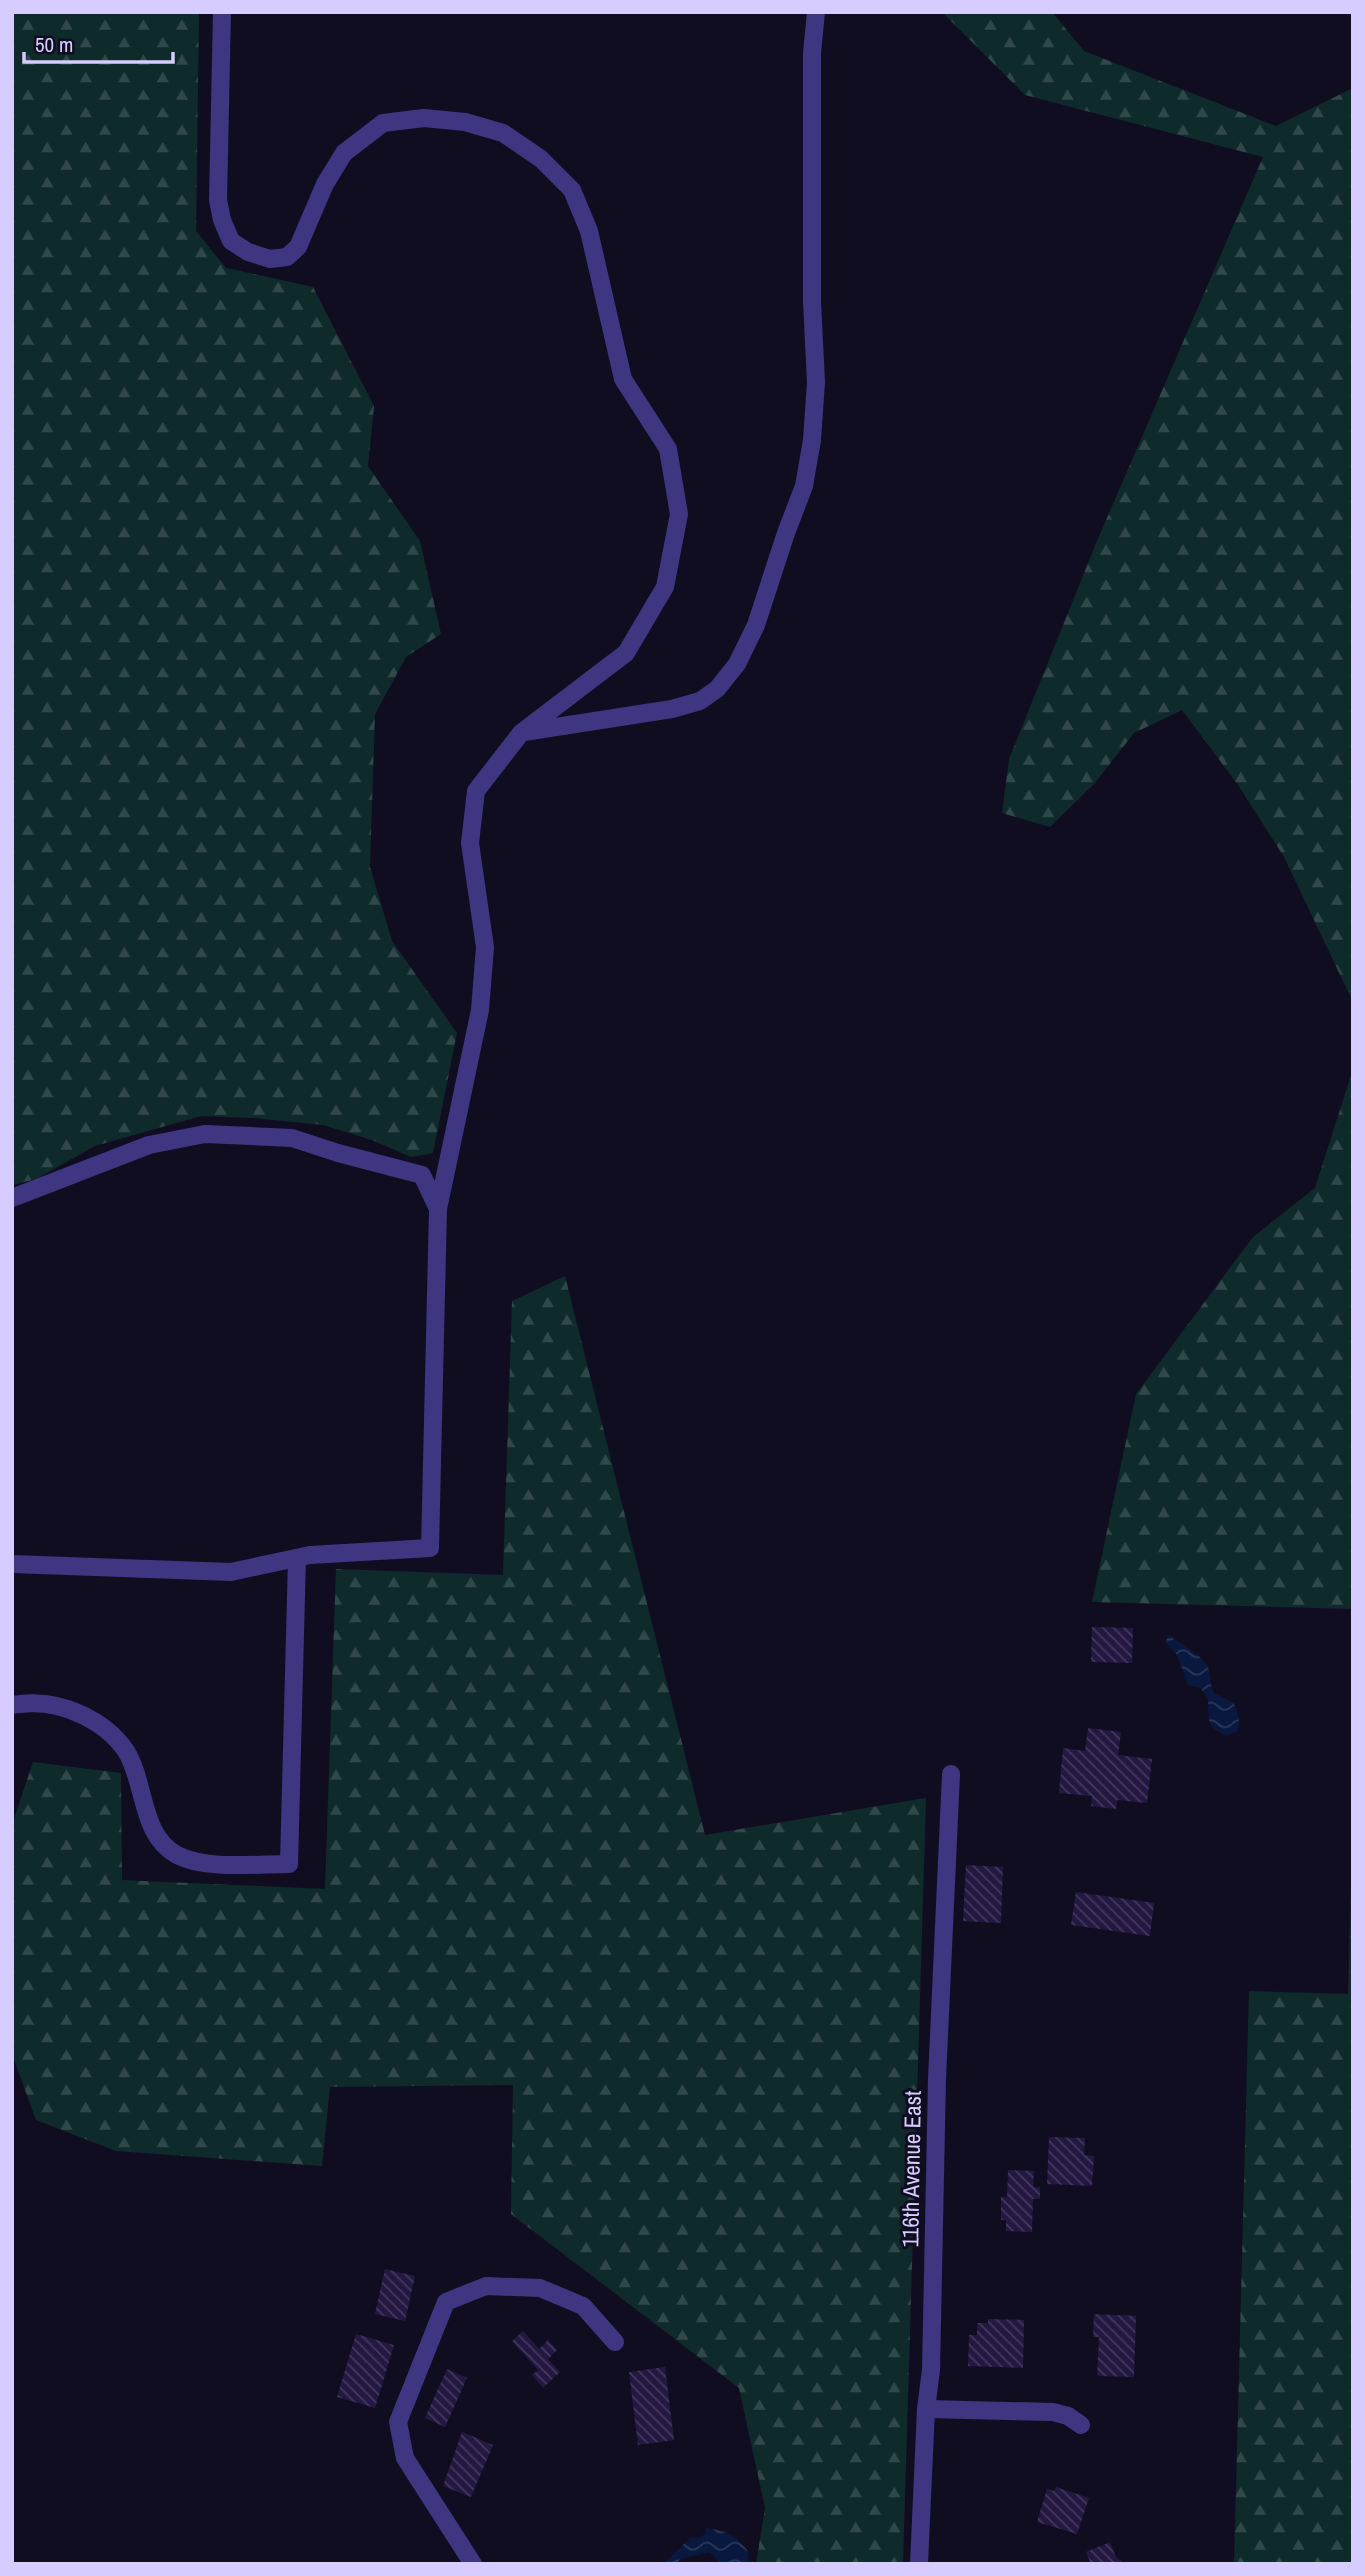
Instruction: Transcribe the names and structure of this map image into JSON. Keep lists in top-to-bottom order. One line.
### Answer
{"streets":{"street":["116th Avenue East"]},"scale_bar":"50 m"}
